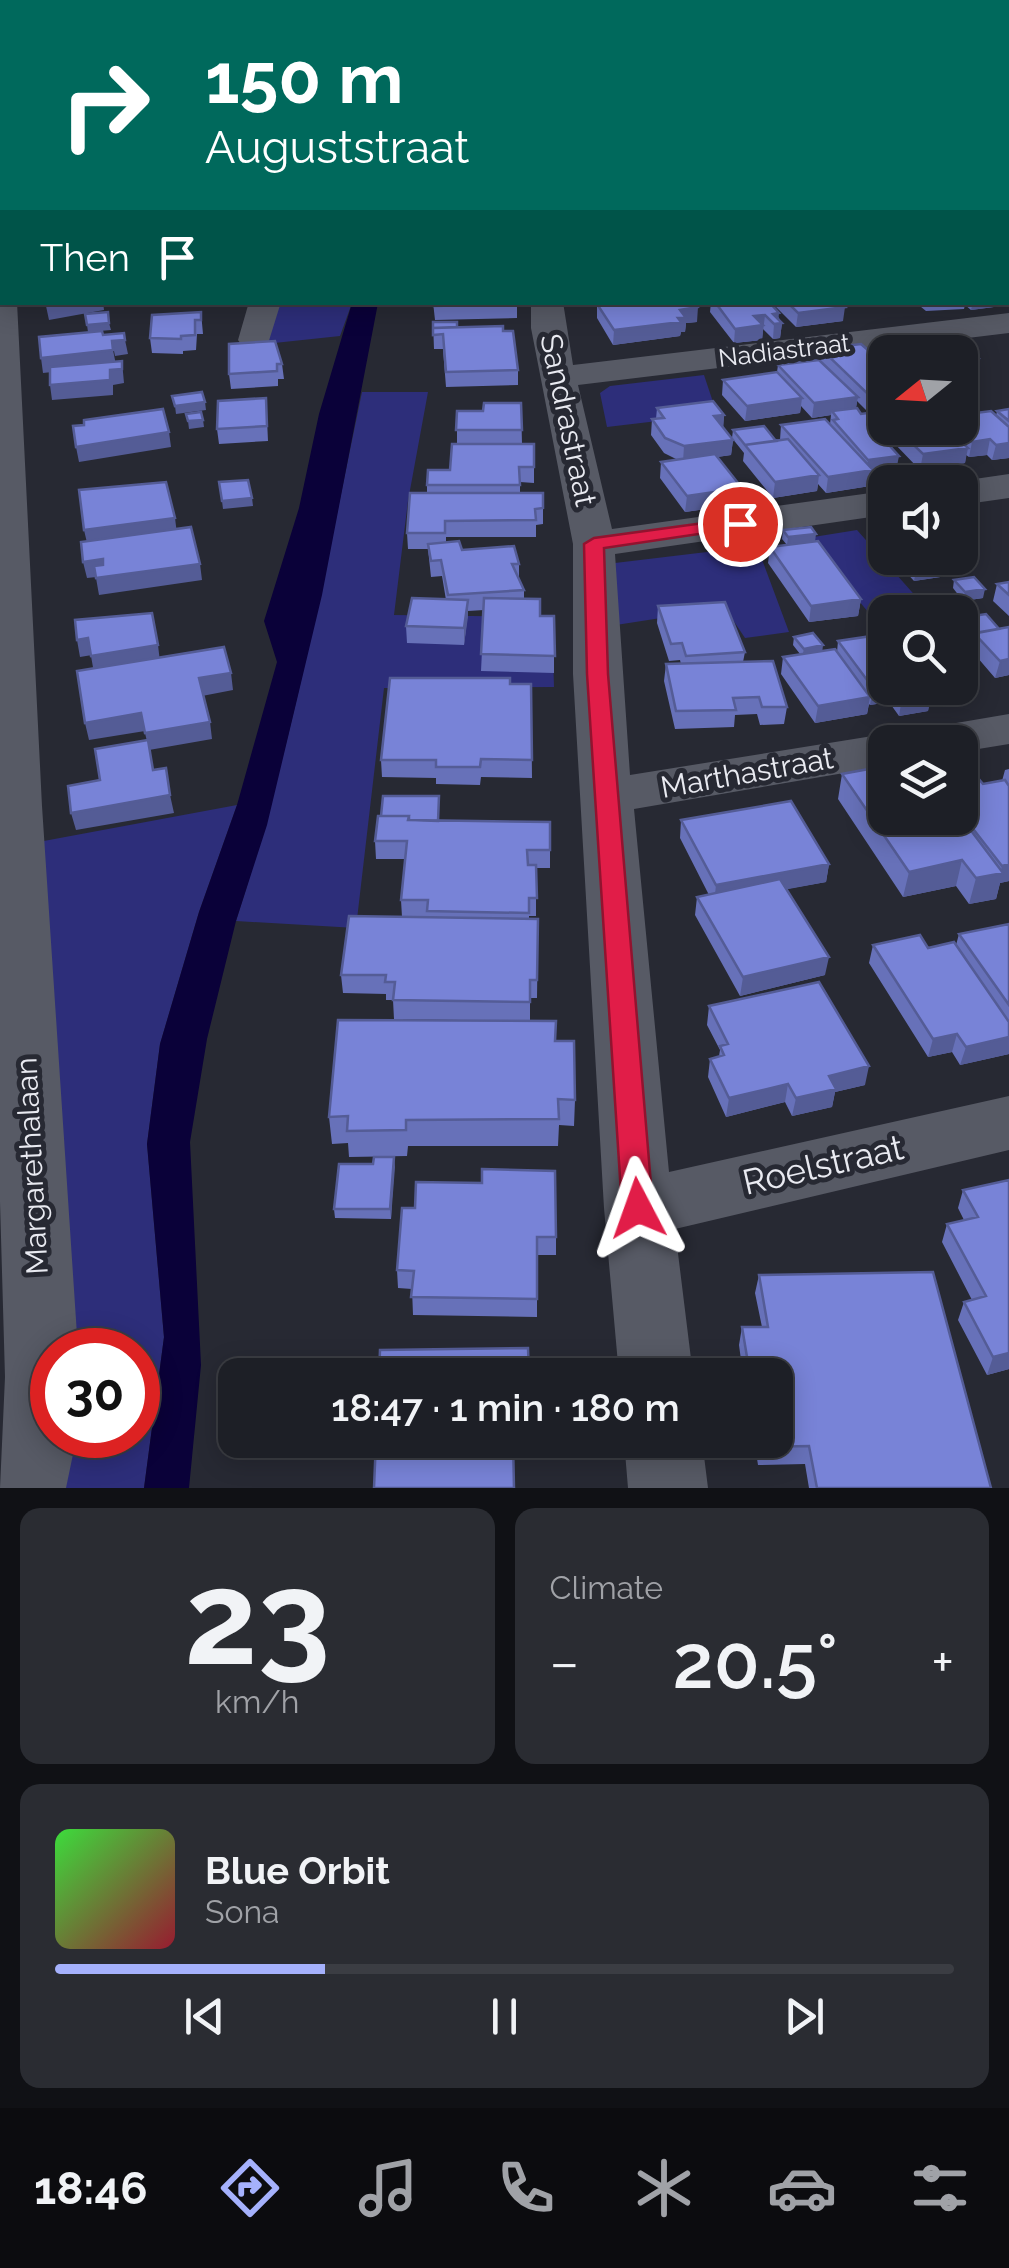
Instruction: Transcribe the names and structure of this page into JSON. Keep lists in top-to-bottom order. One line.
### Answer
{"streets":{"street":["Nadiastraat","Sandrastraat","Marthastraat","Roelstraat","Margarethalaan"]},"crossings":[["Nadiastraat","Sandrastraat"],["Sandrastraat","Marthastraat"],["Sandrastraat","Roelstraat"]],"north":"left","page":{"turn":["150 m","Auguststraat"],"then":"Then","limit":"30","trip":"18:47 · 1 min · 180 m","tile":[["23","km/h"],"Climate"],"heat":["−","20.5°","+"],"song":["Blue Orbit","Sona"],"tabs":"18:46"}}
